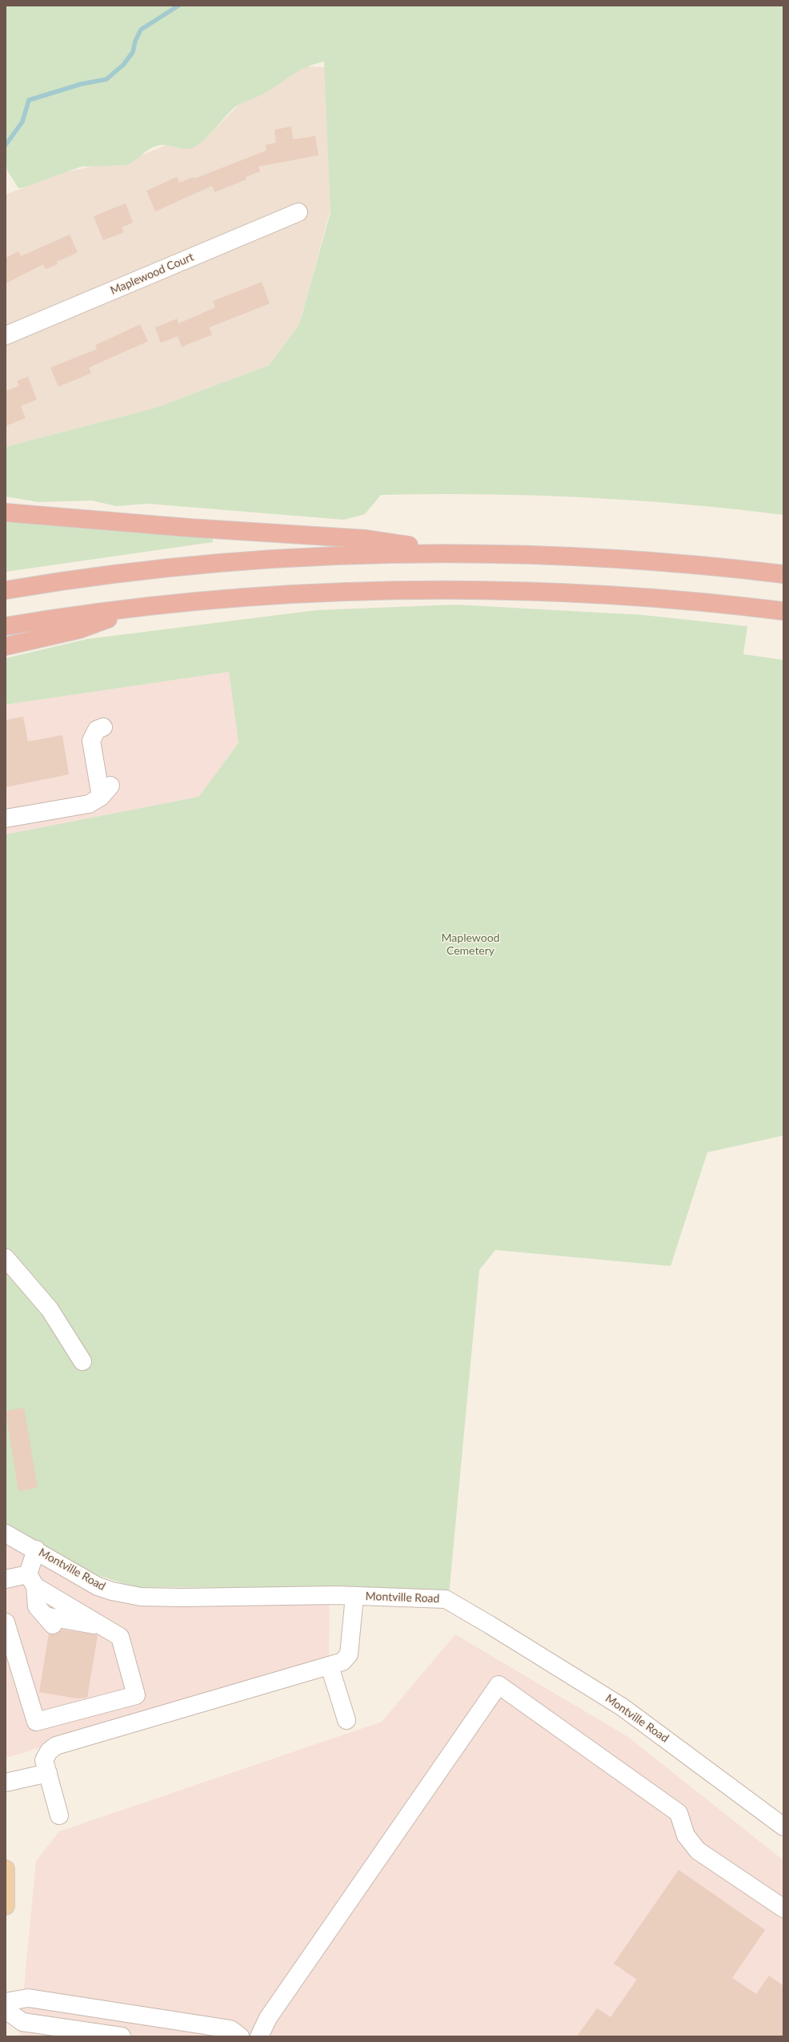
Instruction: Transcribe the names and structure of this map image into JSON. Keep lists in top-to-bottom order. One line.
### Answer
{"streets":{"street":["Maplewood Court","Montville Road"]},"parks":["Maplewood Cemetery"]}
